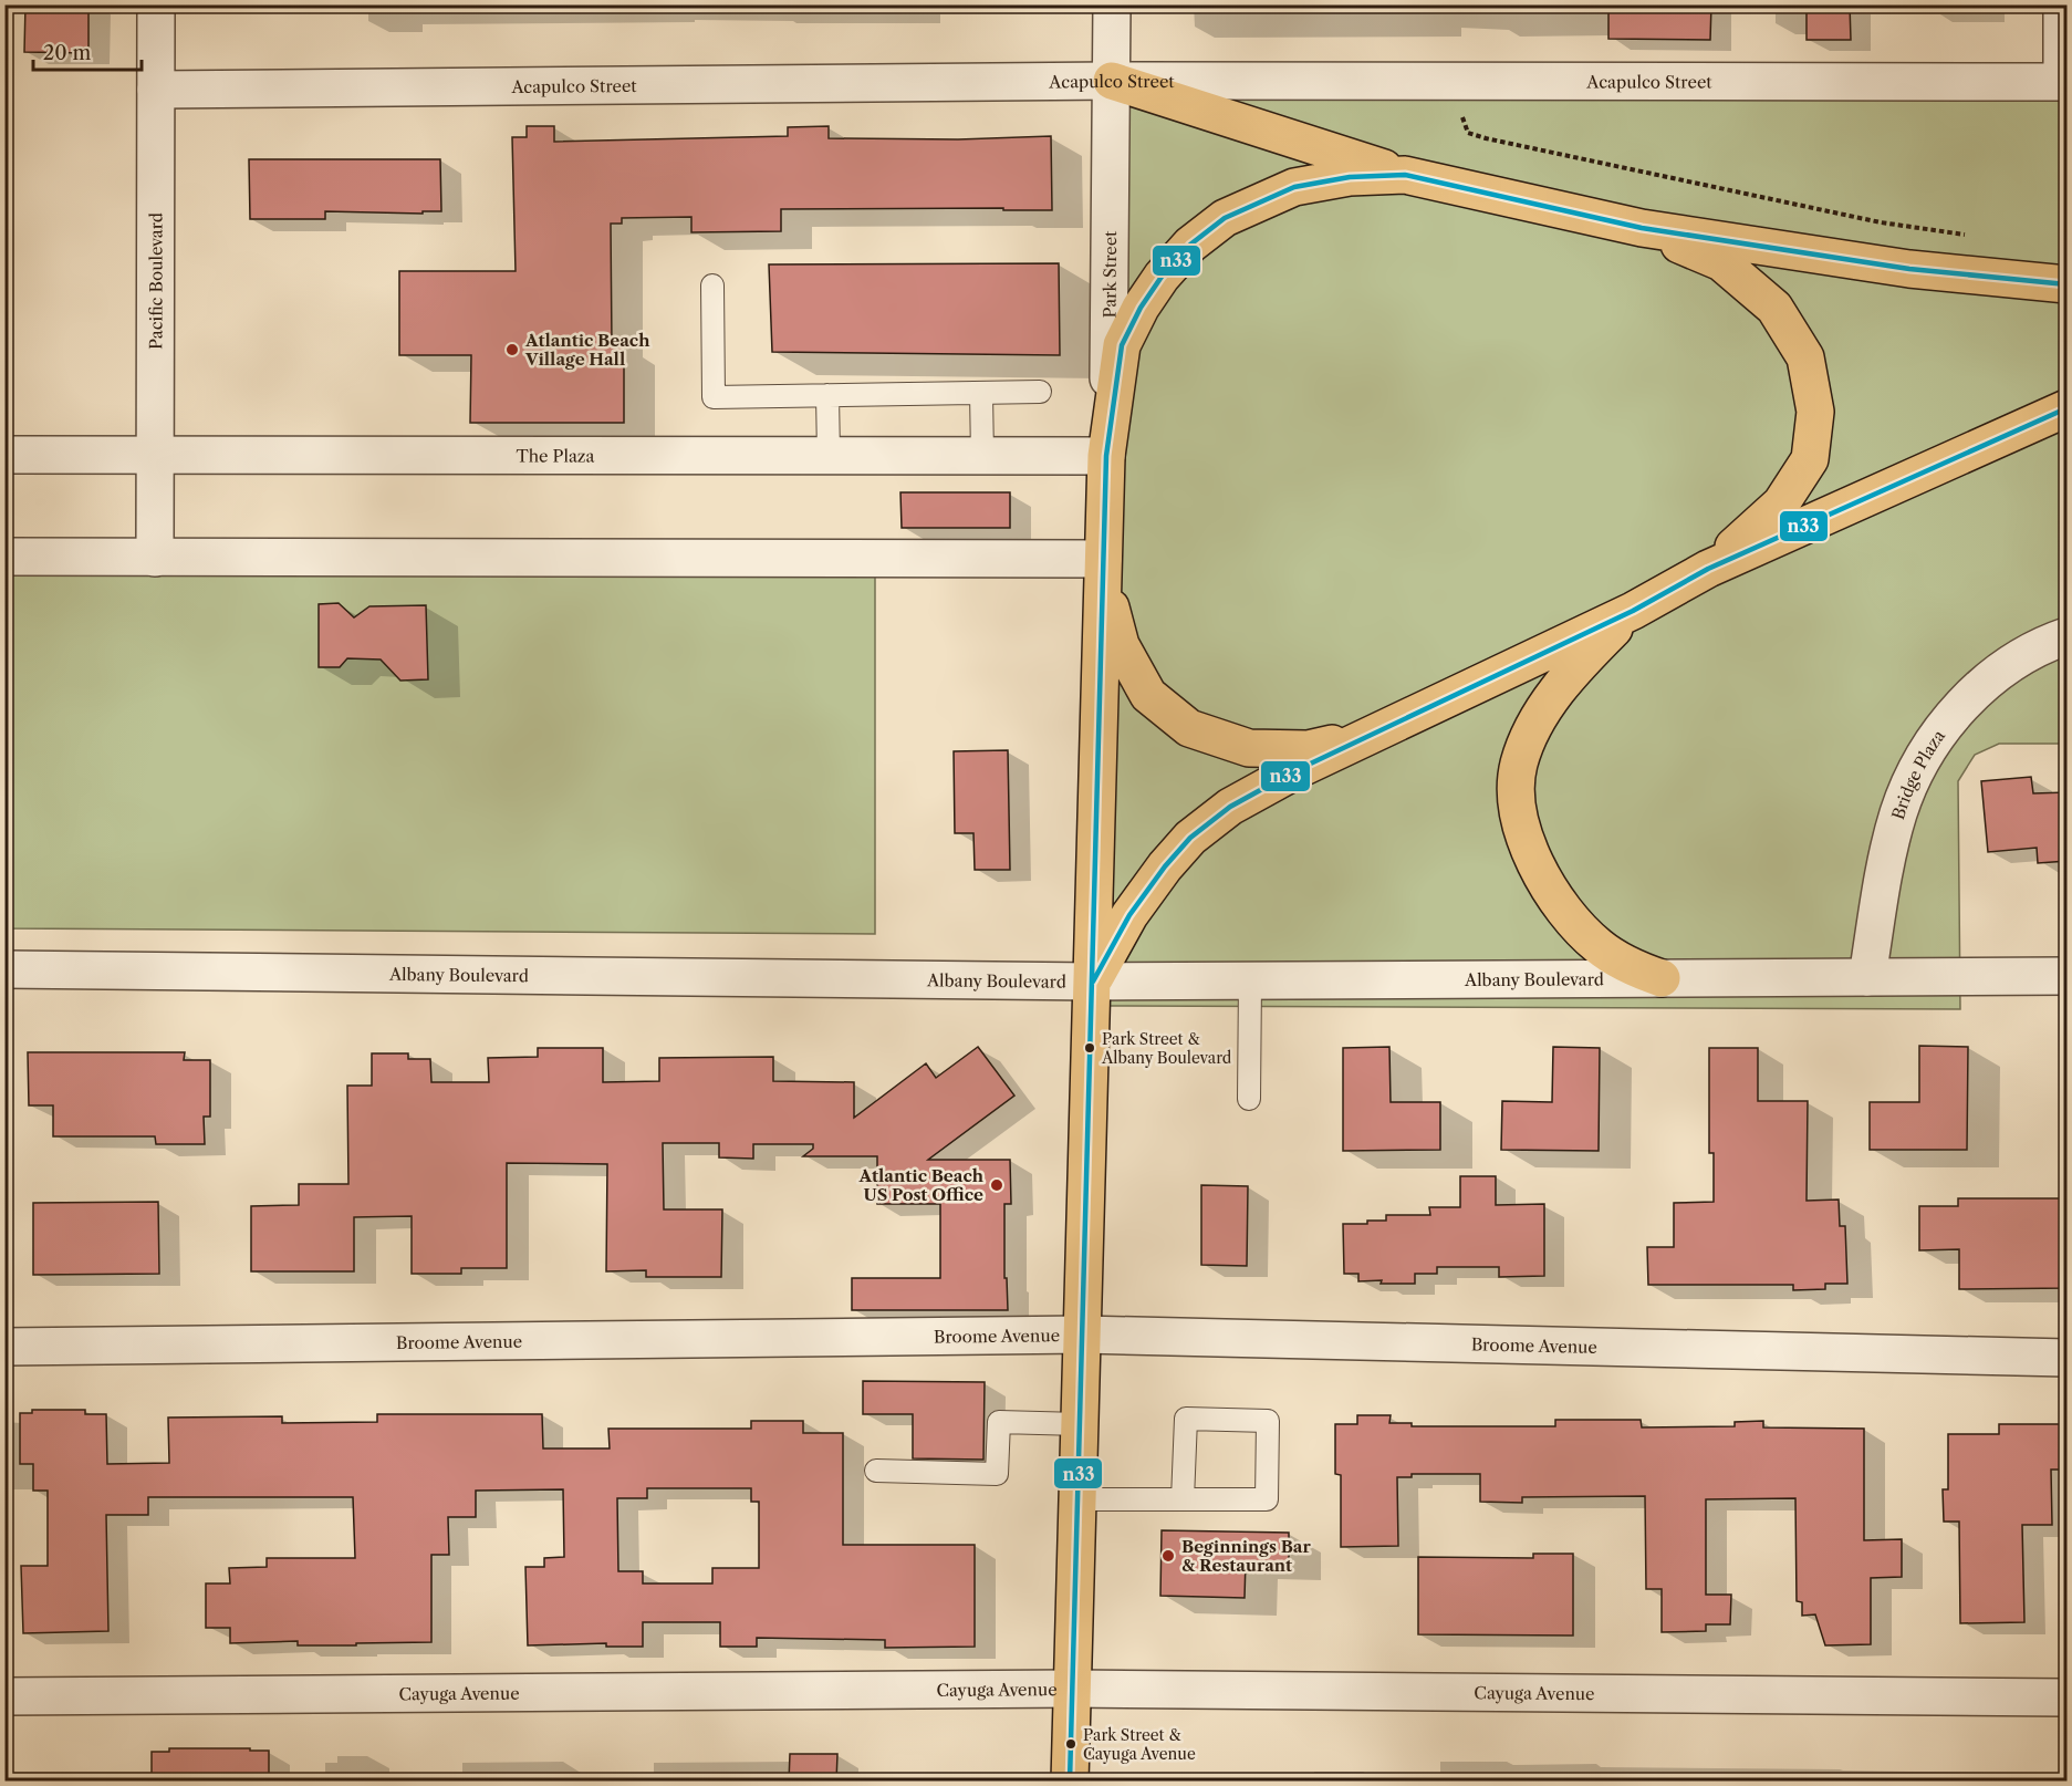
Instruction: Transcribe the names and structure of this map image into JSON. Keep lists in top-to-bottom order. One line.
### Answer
{"streets":{"highway":["Park Street"],"street":["Acapulco Street","Pacific Boulevard","The Plaza","Bridge Plaza","Albany Boulevard","Broome Avenue","Cayuga Avenue"]},"crossings":[["Acapulco Street","Park Street"],["Acapulco Street","Pacific Boulevard"],["Park Street","The Plaza"],["Park Street","Albany Boulevard"],["Park Street","Broome Avenue"],["Park Street","Cayuga Avenue"],["Pacific Boulevard","The Plaza"],["Bridge Plaza","Albany Boulevard"]],"places":["Atlantic Beach Village Hall","Park Street & Albany Boulevard","Atlantic Beach US Post Office","Beginnings Bar & Restaurant","Park Street & Cayuga Avenue"],"lines":["transit line n33"],"scale_bar":"20 m"}
